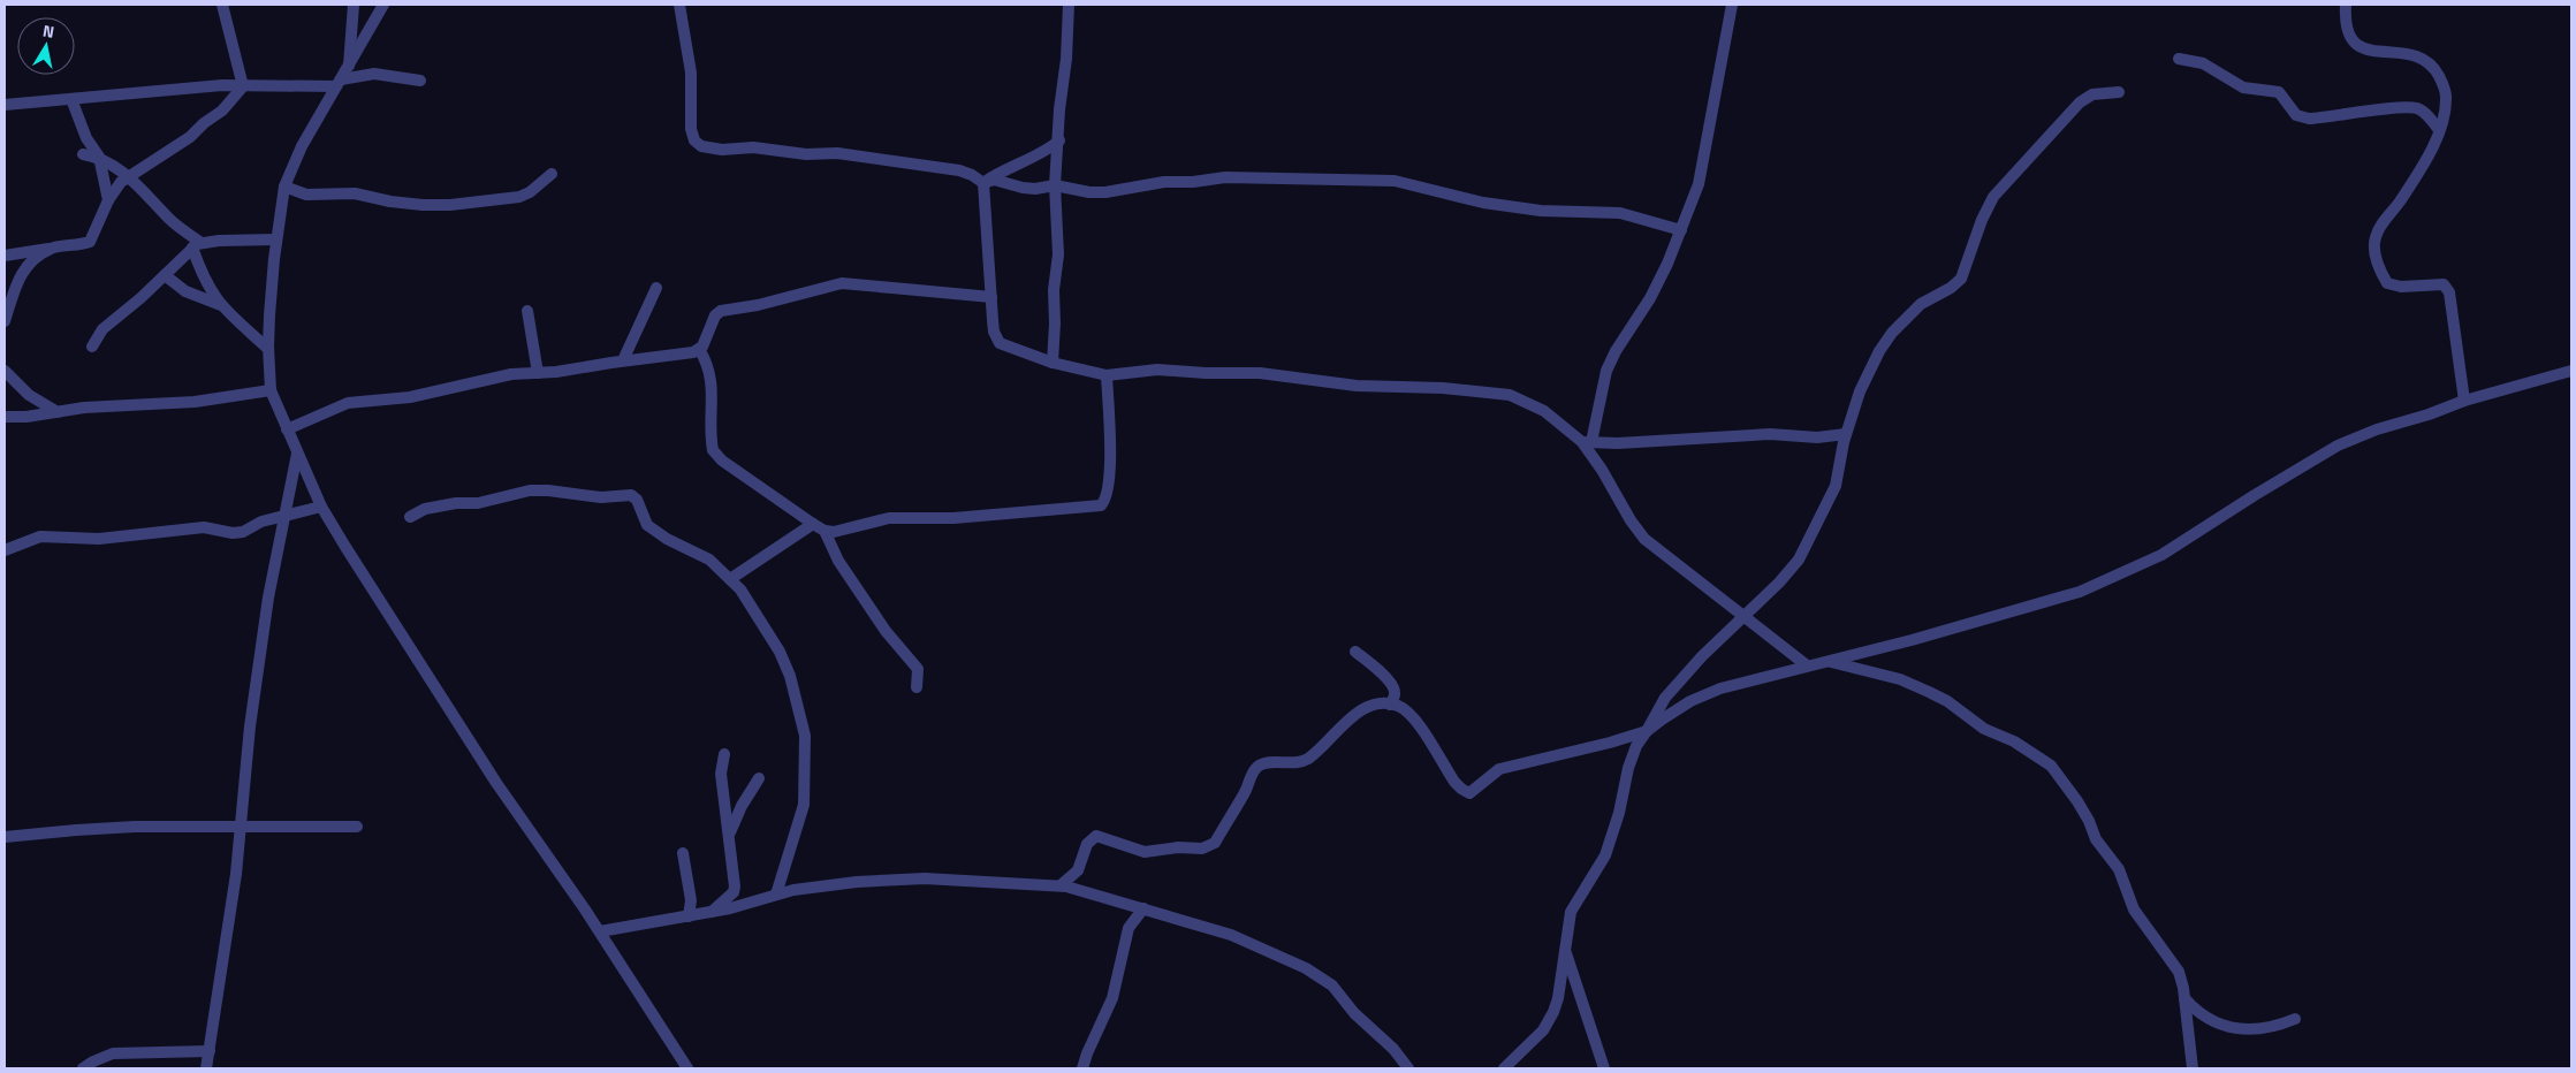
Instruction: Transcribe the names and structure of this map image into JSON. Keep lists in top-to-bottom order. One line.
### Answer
{"north":"top"}
